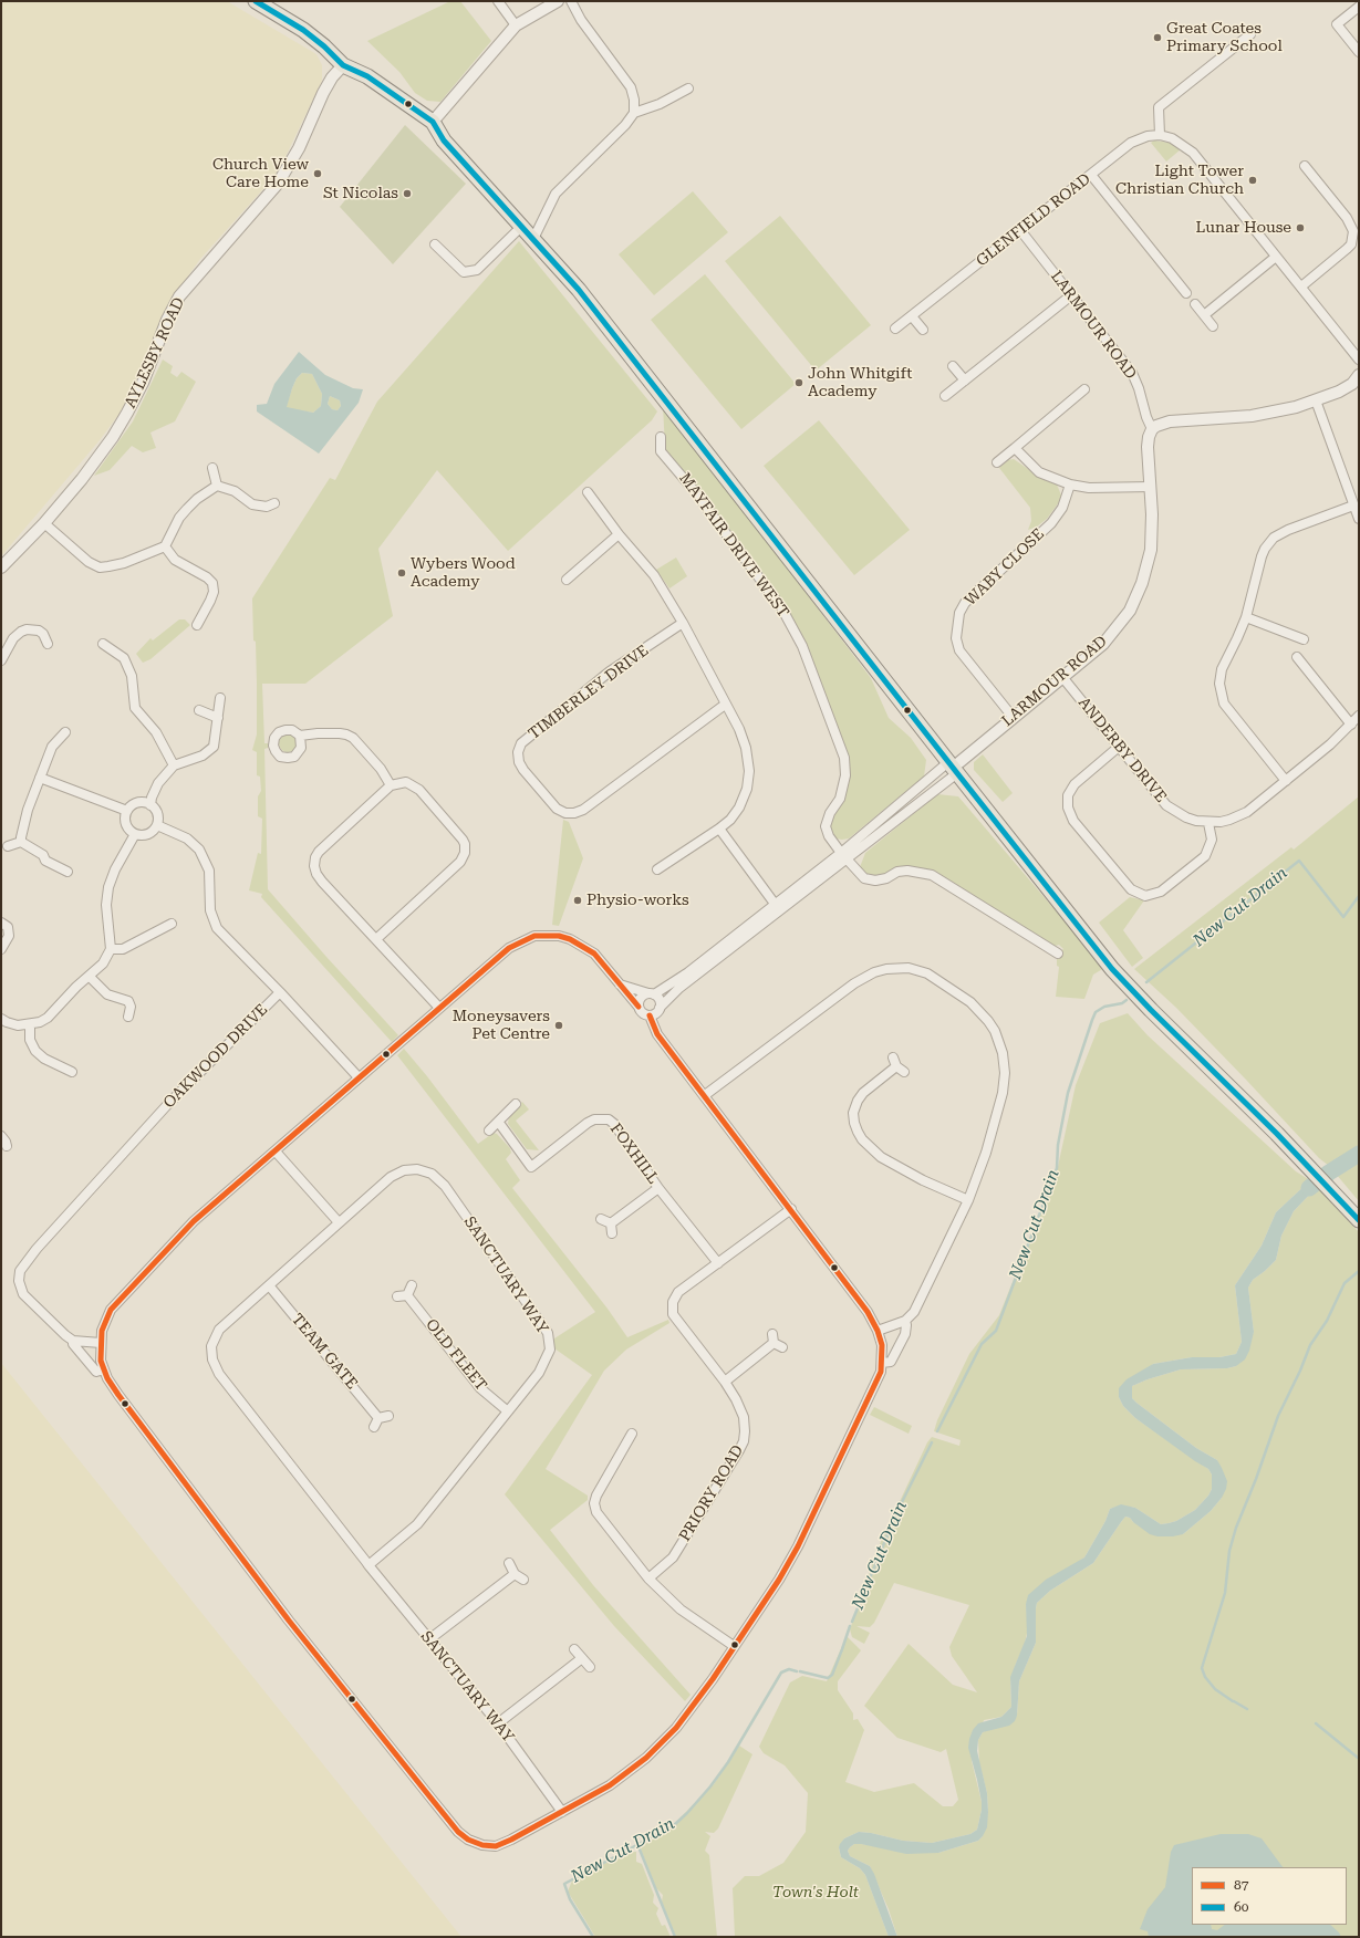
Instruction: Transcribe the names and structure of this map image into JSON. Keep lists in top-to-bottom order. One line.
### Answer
{"streets":{"street":["GLENFIELD ROAD","LARMOUR ROAD","AYLESBY ROAD","MAYFAIR DRIVE WEST","WABY CLOSE","TIMBERLEY DRIVE","ANDERBY DRIVE","OAKWOOD DRIVE","FOXHILL","SANCTUARY WAY","TEAM GATE","OLD FLEET","PRIORY ROAD"]},"crossings":[["GLENFIELD ROAD","LARMOUR ROAD"],["LARMOUR ROAD","WABY CLOSE"],["LARMOUR ROAD","ANDERBY DRIVE"],["FOXHILL","PRIORY ROAD"],["SANCTUARY WAY","TEAM GATE"],["SANCTUARY WAY","OLD FLEET"]],"water":["New Cut Drain"],"parks":["Town's Holt"],"places":["Great Coates Primary School","Church View Care Home","Light Tower Christian Church","St Nicolas","Lunar House","John Whitgift Academy","Wybers Wood Academy","Physio-works","Moneysavers Pet Centre"],"lines":["transit line 60","transit line 87"],"legend":["87","60"]}
